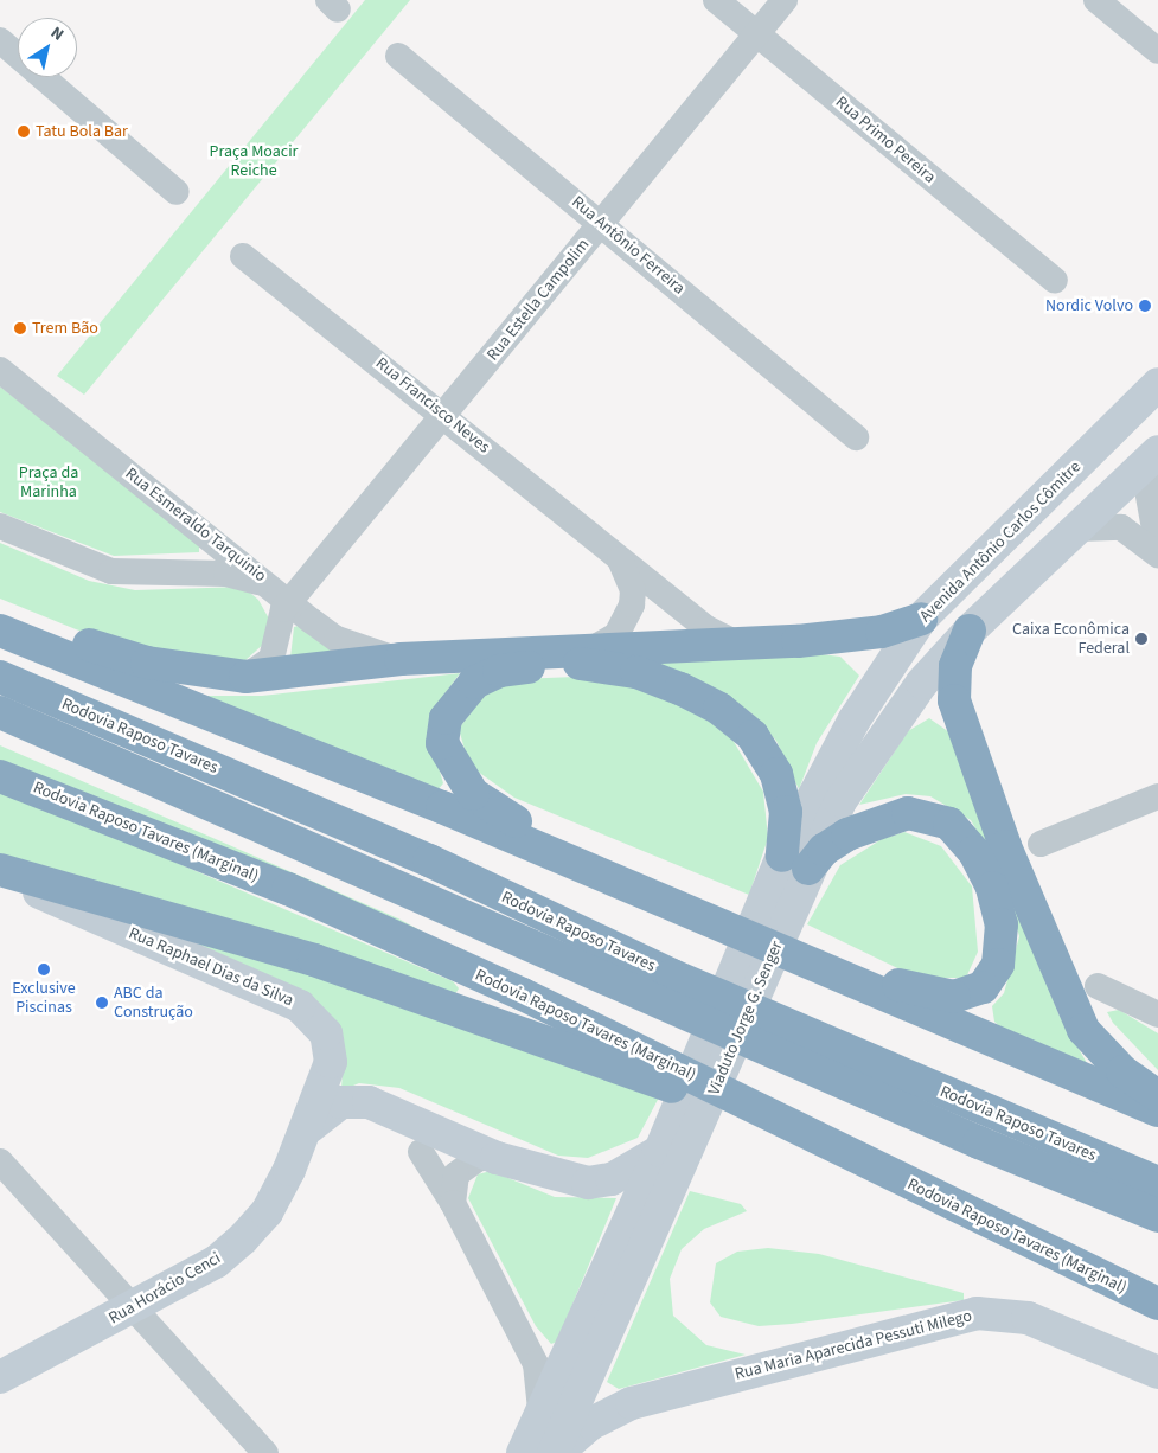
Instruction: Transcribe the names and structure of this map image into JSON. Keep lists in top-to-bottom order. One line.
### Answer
{"streets":{"highway":["Rodovia Raposo Tavares","Rodovia Raposo Tavares (Marginal)"],"main road":["Avenida Antônio Carlos Cômitre","Rua Raphael Dias da Silva","Viaduto Jorge G. Senger","Rua Horácio Cenci","Rua Maria Aparecida Pessuti Milego"],"street":["Rua Primo Pereira","Rua Antônio Ferreira","Rua Estella Campolim","Rua Francisco Neves","Rua Esmeraldo Tarquinio"]},"crossings":[["Rua Primo Pereira","Rua Estella Campolim"],["Rua Antônio Ferreira","Rua Estella Campolim"],["Rua Estella Campolim","Rua Francisco Neves"],["Rua Estella Campolim","Rua Esmeraldo Tarquinio"],["Avenida Antônio Carlos Cômitre","Viaduto Jorge G. Senger"],["Rua Raphael Dias da Silva","Rua Horácio Cenci"]],"parks":["Praça Moacir Reiche","Praça da Marinha"],"places":["Tatu Bola Bar","Nordic Volvo","Trem Bão","Caixa Econômica Federal","Exclusive Piscinas","ABC da Construção"],"north":"top right"}
